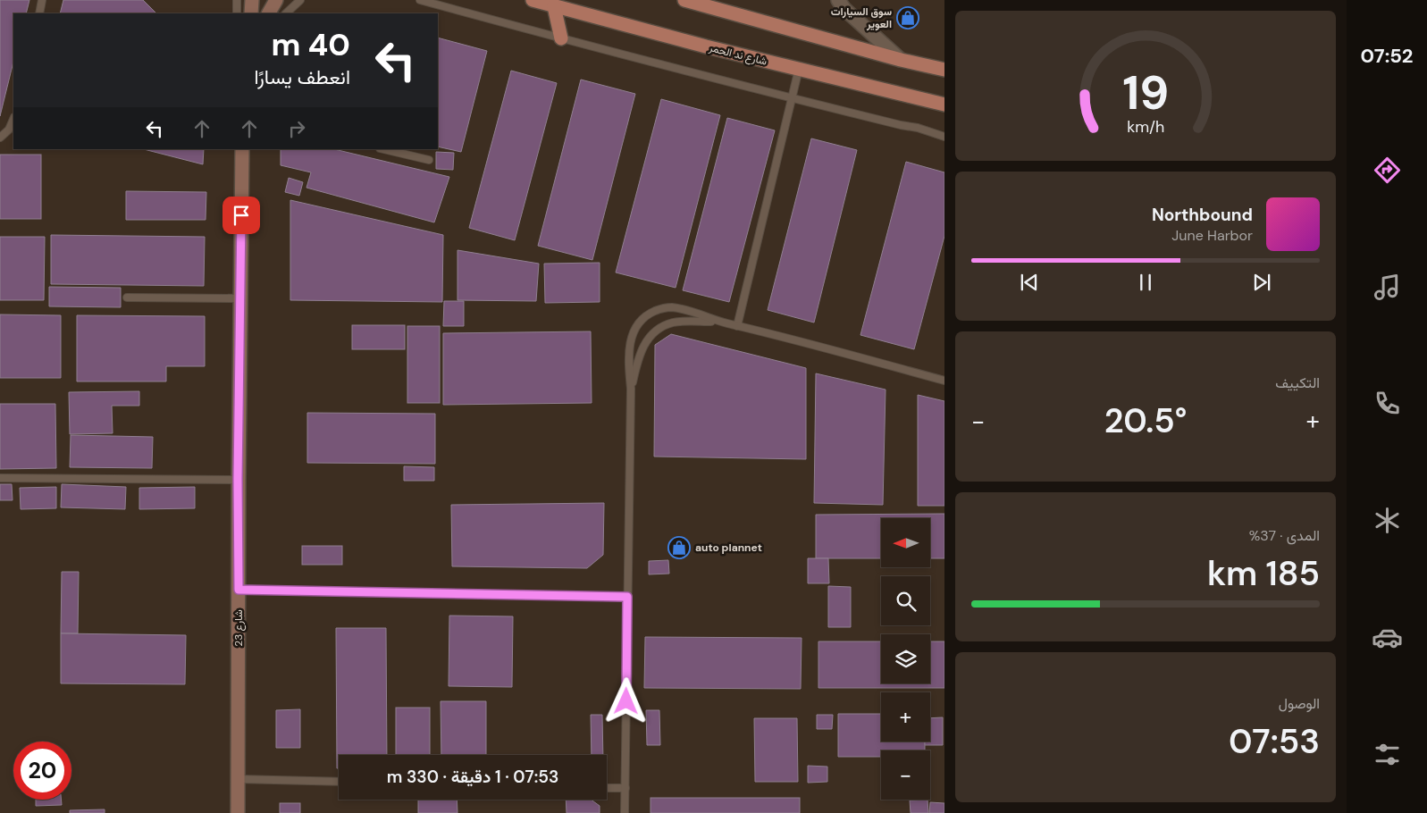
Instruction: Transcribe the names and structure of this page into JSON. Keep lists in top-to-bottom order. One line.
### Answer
{"streets":{"main road":["شارع ند الحمر"],"street":["شارع 23"]},"places":{"shop":["سوق السيارات العوير","auto plannet"]},"north":"left","page":{"tabs":"07:52","turn":["40 m","انعطف يسارًا"],"song":["Northbound","June Harbor"],"tile":["التكييف",["المدى · 37%","185 km"],["الوصول","07:53"]],"heat":["−","20.5°","+"],"map_buttons":["+","−"],"limit":"20","trip":"07:53 · 1 دقيقة · 330 m","gauge":["19","km/h"]}}
